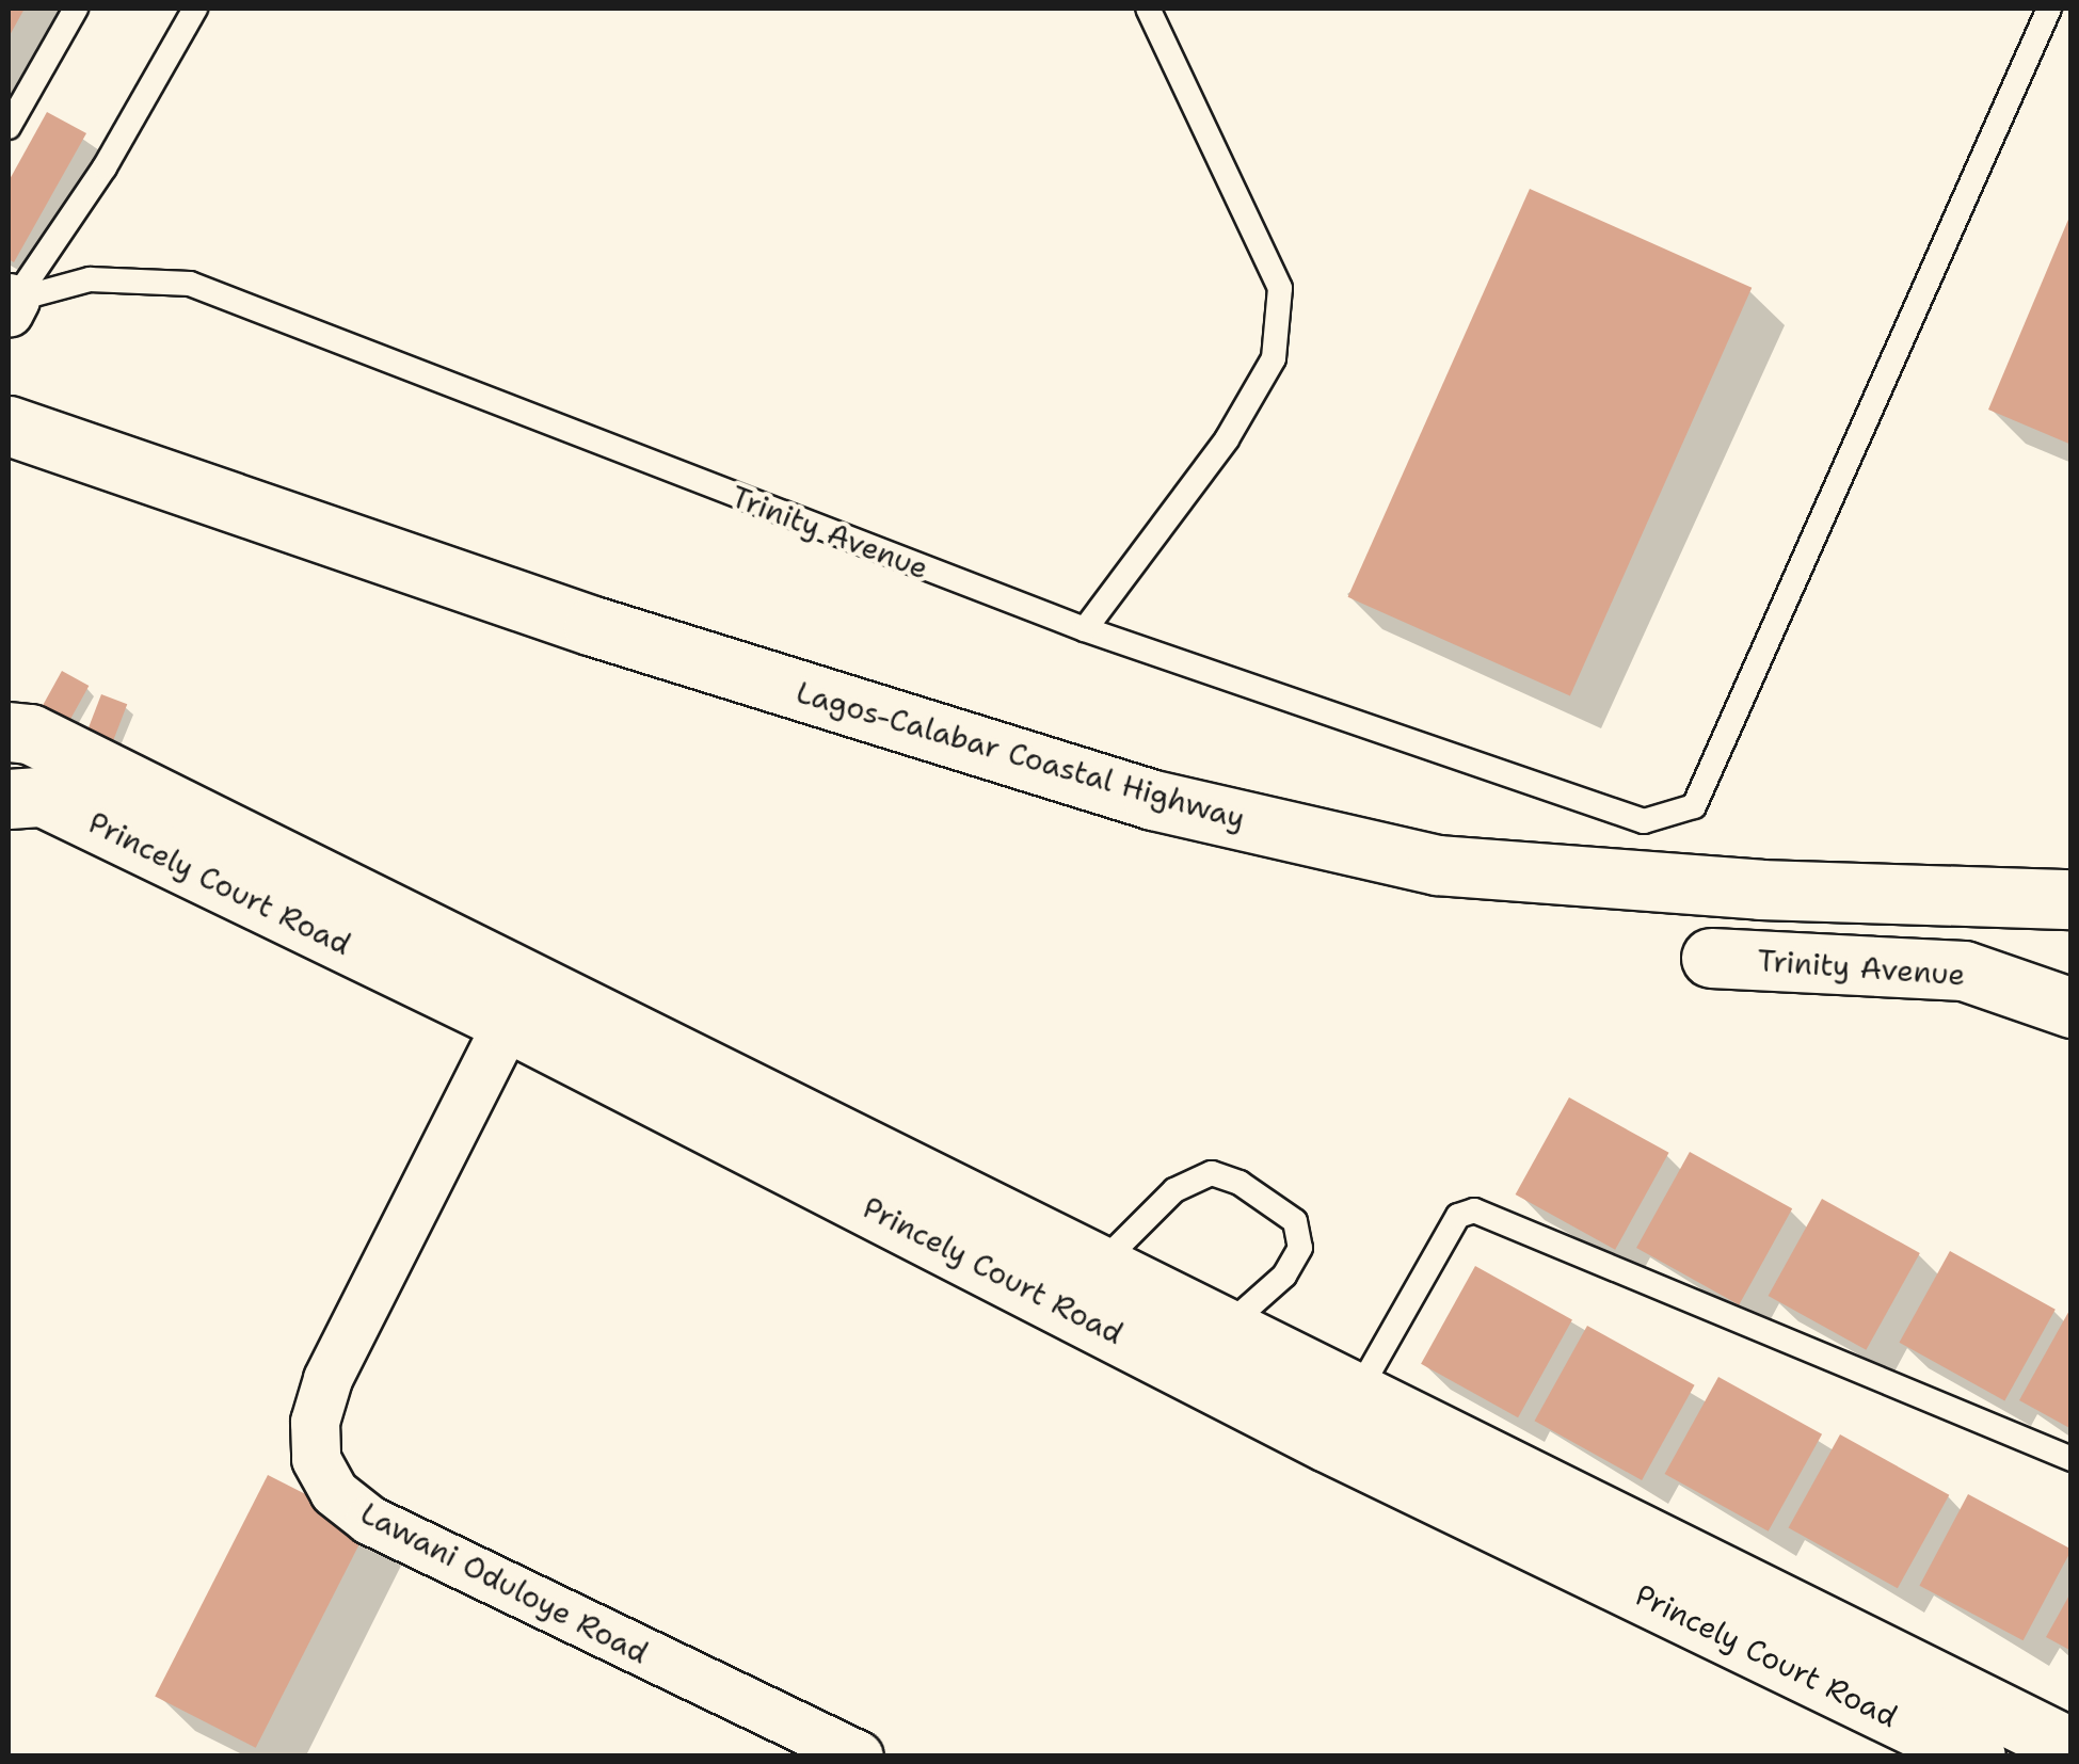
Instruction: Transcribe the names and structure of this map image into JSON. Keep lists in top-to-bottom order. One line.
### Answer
{"streets":{"main road":["Trinity Avenue","Lagos-Calabar Coastal Highway","Princely Court Road"],"street":["Lawani Oduloye Road"]},"crossings":[["Princely Court Road","Lawani Oduloye Road"]]}
